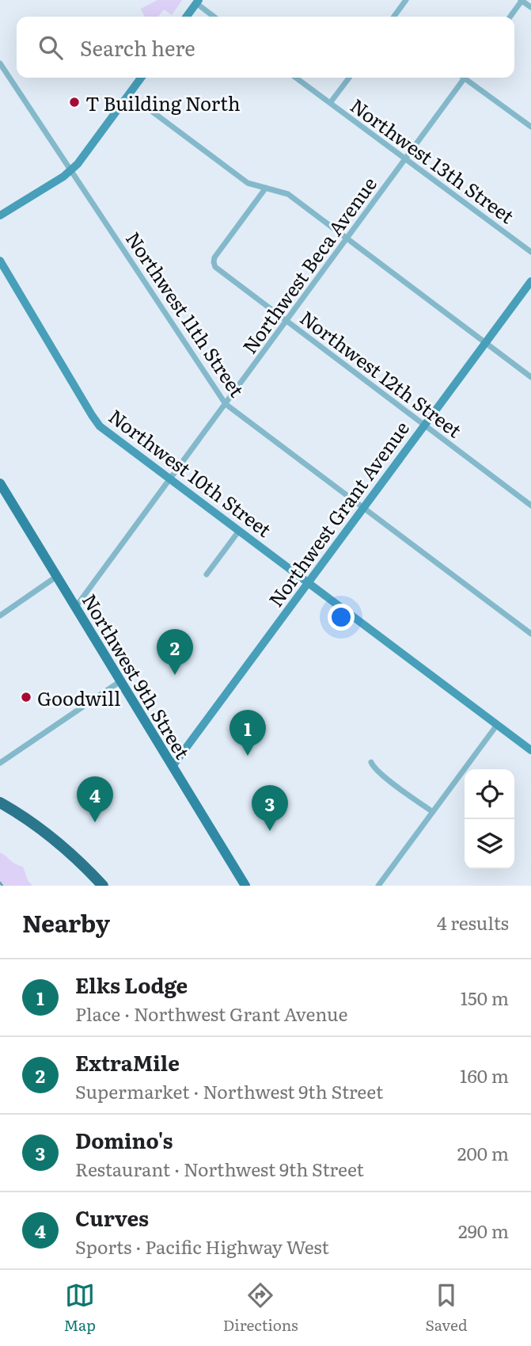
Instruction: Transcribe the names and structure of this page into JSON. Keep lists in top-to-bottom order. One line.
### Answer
{"streets":{"main road":["Northwest 9th Street"],"street":["Northwest 13th Street","Northwest Beca Avenue","Northwest 11th Street","Northwest 12th Street","Northwest 10th Street","Northwest Grant Avenue"]},"crossings":[["Northwest 13th Street","Northwest Beca Avenue"],["Northwest Beca Avenue","Northwest 11th Street"],["Northwest Beca Avenue","Northwest 12th Street"],["Northwest Beca Avenue","Northwest 10th Street"],["Northwest Beca Avenue","Northwest 9th Street"],["Northwest 11th Street","Northwest Grant Avenue"],["Northwest 12th Street","Northwest Grant Avenue"],["Northwest 10th Street","Northwest Grant Avenue"],["Northwest Grant Avenue","Northwest 9th Street"]],"places":["T Building North","Goodwill"],"page":{"search":"Search here","pins":["2","1","4","3"],"heading":["Nearby","4 results"],"list":[{"mark":"1","name":"Elks Lodge","note":"Place · Northwest Grant Avenue","value":"150 m"},{"mark":"2","name":"ExtraMile","note":"Supermarket · Northwest 9th Street","value":"160 m"},{"mark":"3","name":"Domino's","note":"Restaurant · Northwest 9th Street","value":"200 m"},{"mark":"4","name":"Curves","note":"Sports · Pacific Highway West","value":"290 m"}],"nav":["Map","Directions","Saved"]}}
